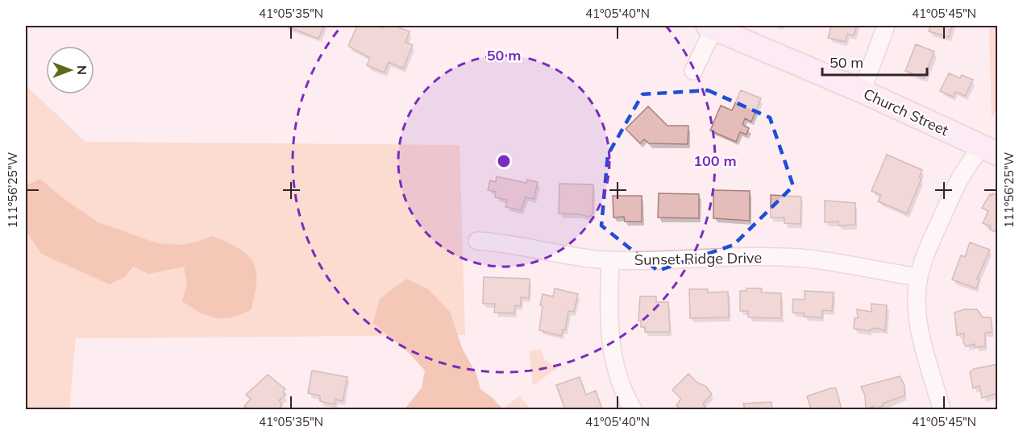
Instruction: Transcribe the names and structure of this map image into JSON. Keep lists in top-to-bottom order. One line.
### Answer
{"streets":{"street":["Church Street","Sunset Ridge Drive"]},"scale_bar":"50 m","north":"right","coordinates":["41°05'35\"N","41°05'40\"N","41°05'45\"N","111°56'25\"W"],"rings":["50 m","100 m"]}
